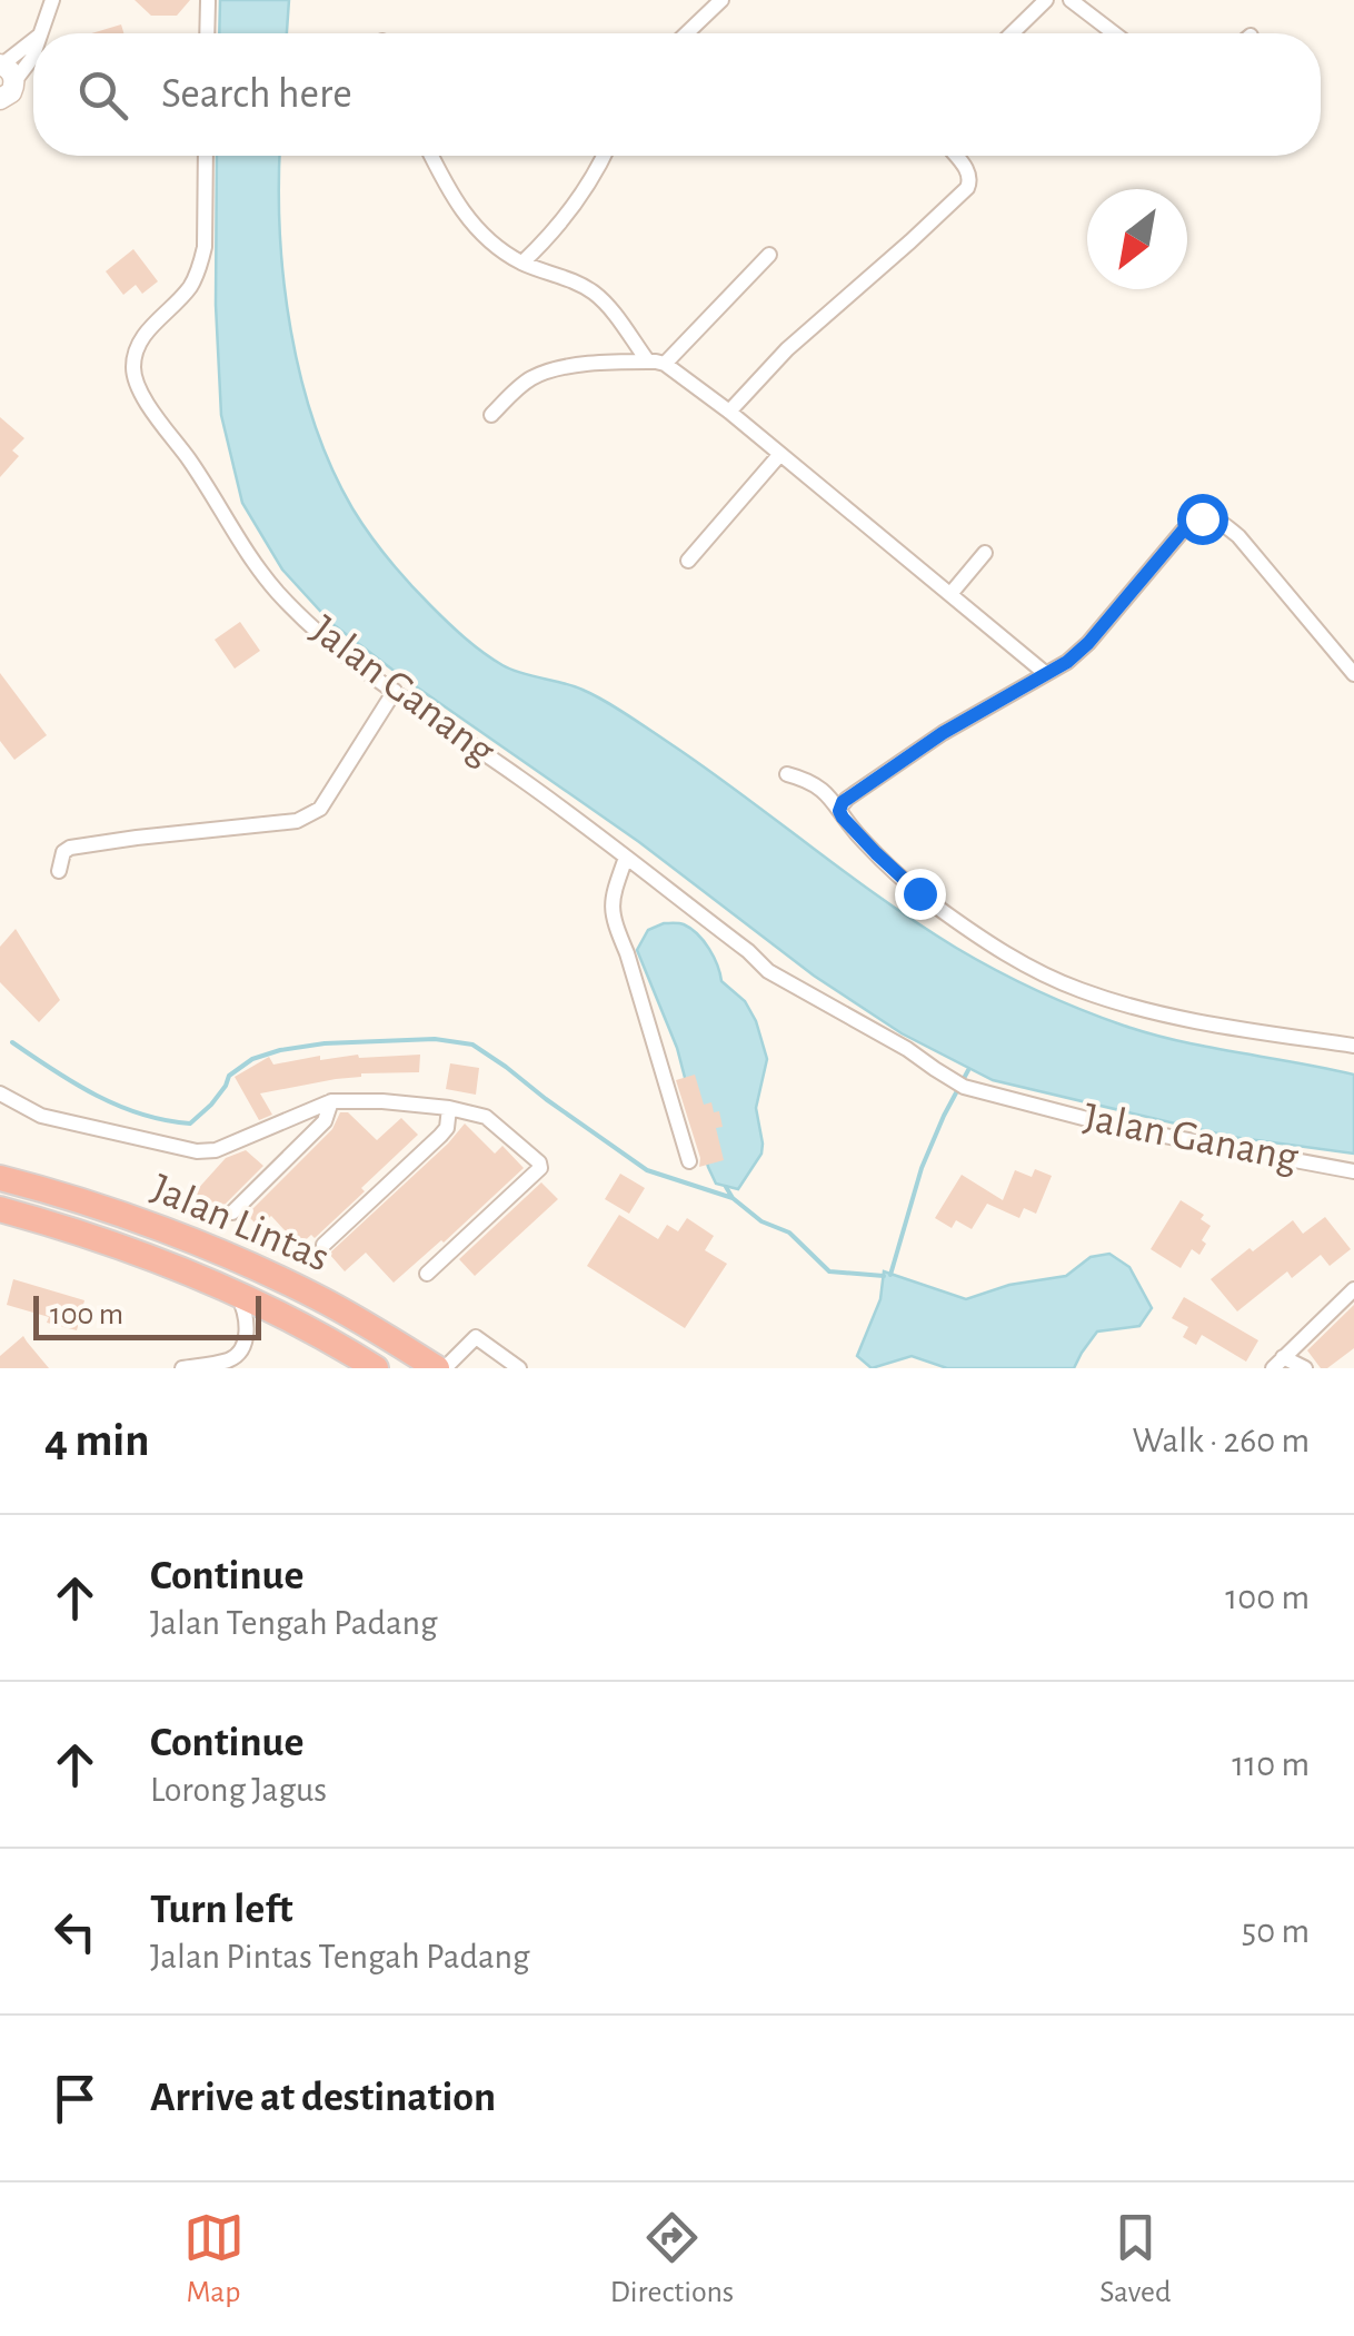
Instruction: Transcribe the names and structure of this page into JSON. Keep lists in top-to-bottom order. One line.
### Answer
{"streets":{"highway":["Jalan Lintas"],"street":["Jalan Ganang"]},"scale_bar":"100 m","north":"bottom left","page":{"search":"Search here","scale":"100 m","heading":["4 min","Walk · 260 m"],"list":[["Continue","Jalan Tengah Padang","100 m"],["Continue","Lorong Jagus","110 m"],["Turn left","Jalan Pintas Tengah Padang","50 m"],"Arrive at destination"],"nav":["Map","Directions","Saved"]}}
